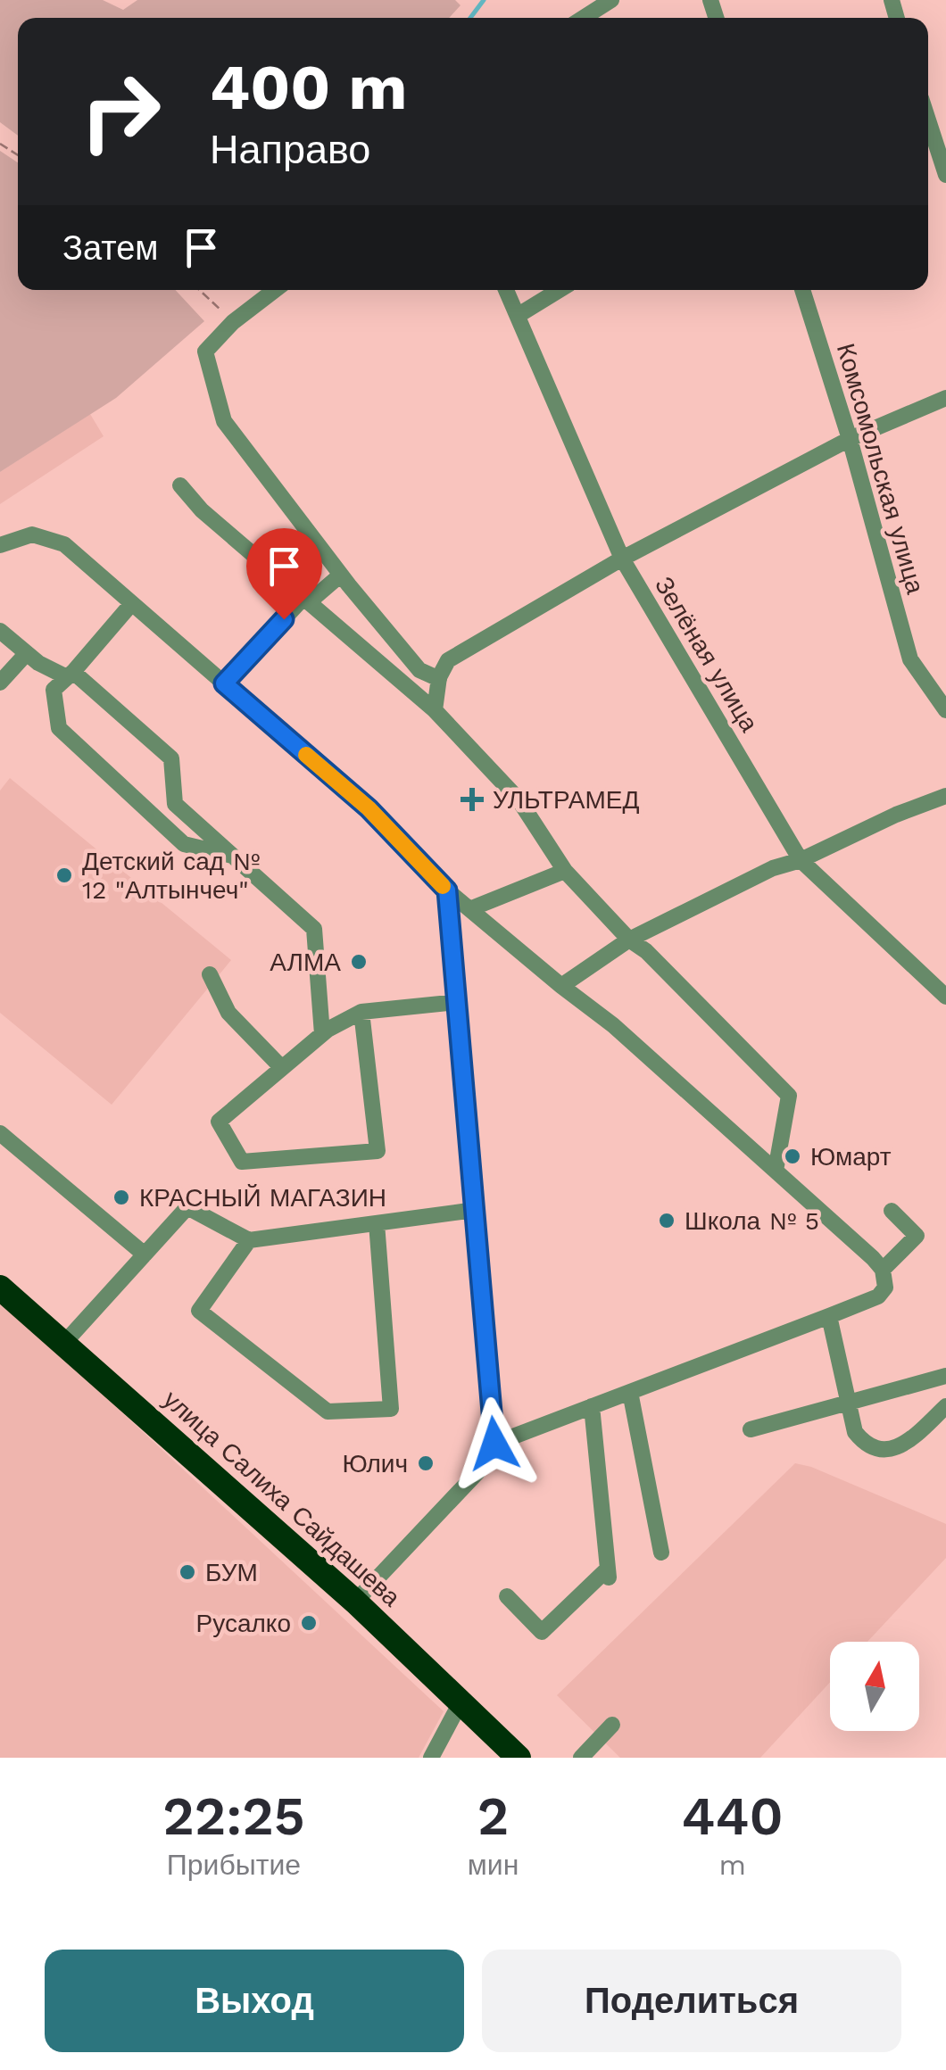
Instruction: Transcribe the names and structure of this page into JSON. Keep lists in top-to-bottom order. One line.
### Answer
{"streets":{"highway":["улица Салиха Сайдашева"],"street":["Комсомольская улица","Зелёная улица"]},"places":{"health":["УЛЬТРАМЕД"],"other":["Детский сад № 12 \"Алтынчеч\"","АЛМА","Юмарт","КРАСНЫЙ МАГАЗИН","Школа № 5","Юлич","БУМ","Русалко"]},"north":"top","page":{"turn":["400 m","Направо"],"then":"Затем","eta":["22:25","Прибытие","2","мин","440","m"],"buttons":["Выход","Поделиться"]}}
